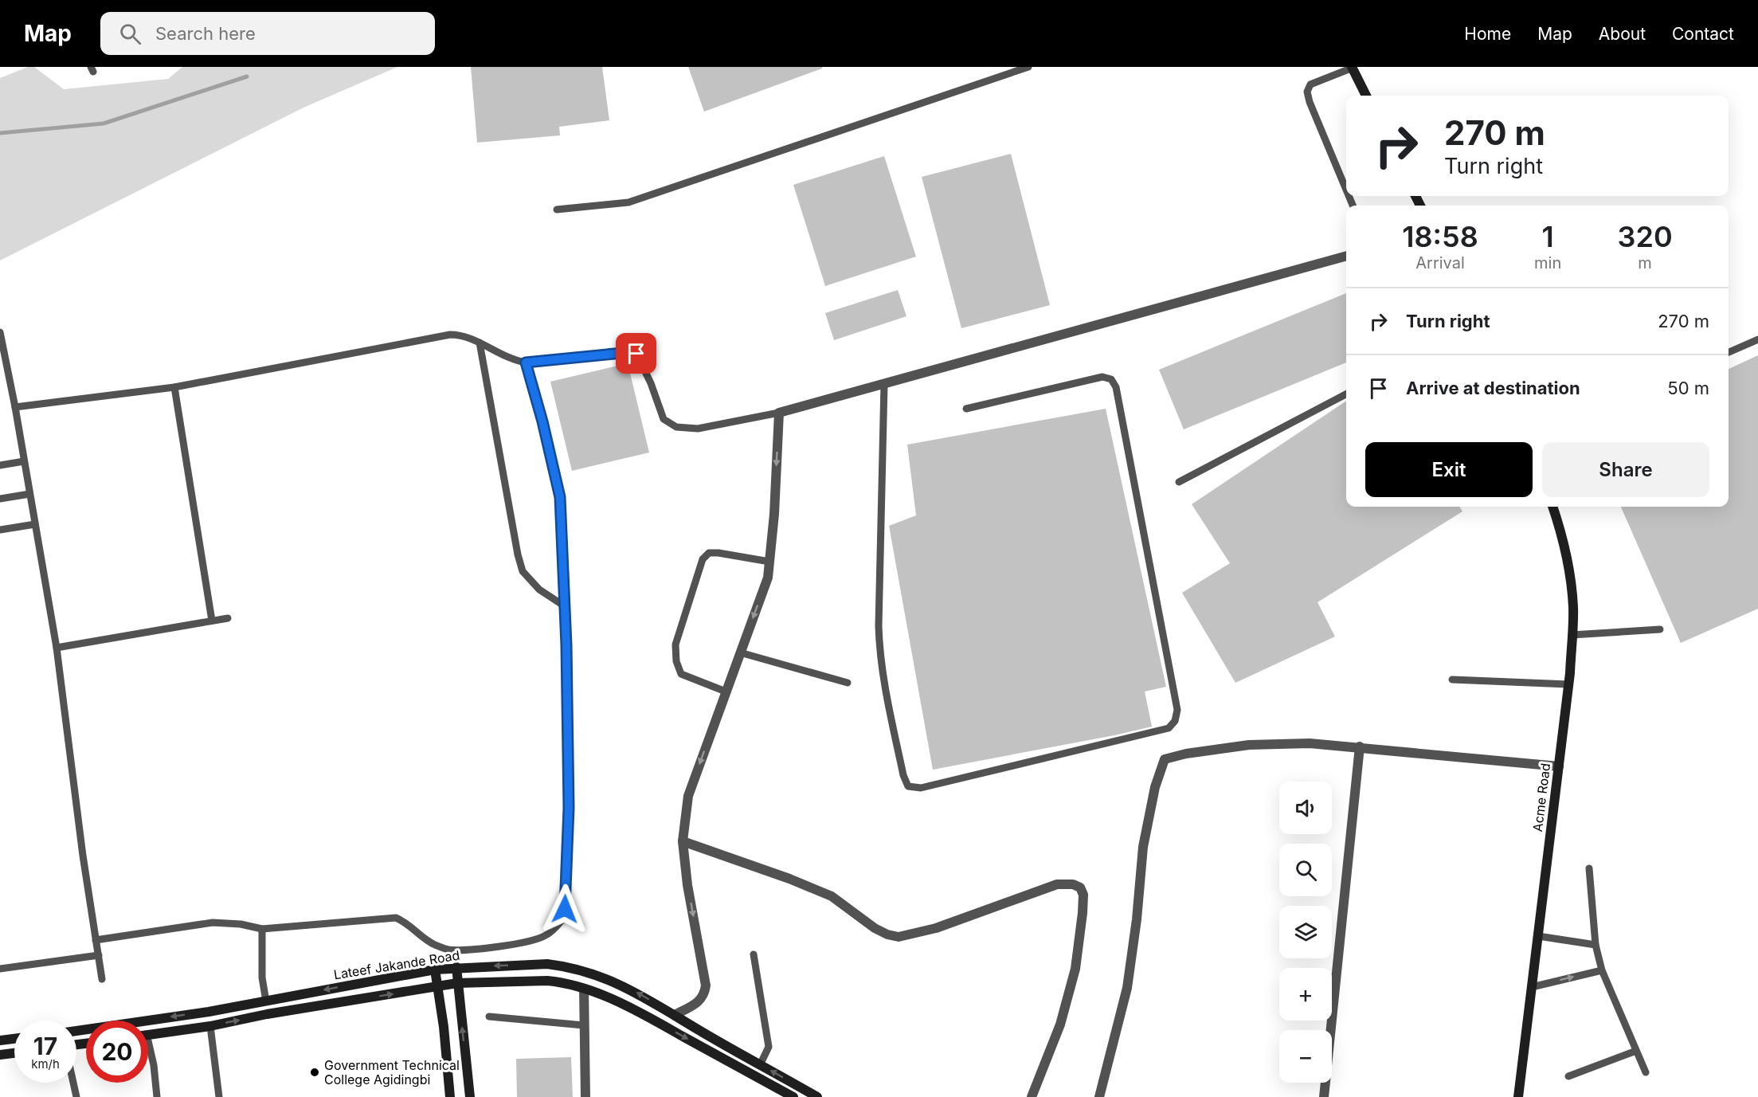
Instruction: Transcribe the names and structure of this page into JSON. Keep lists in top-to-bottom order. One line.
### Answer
{"streets":{"main road":["Acme Road","Lateef Jakande Road"]},"places":["Government Technical College Agidingbi"],"page":{"header":"Map","search":"Search here","nav":["Home","Map","About","Contact"],"turn":["270 m","Turn right"],"eta":["18:58","Arrival","1","min","320","m"],"list":[{"name":"Turn right","value":"270 m"},{"name":"Arrive at destination","value":"50 m"}],"buttons":["Exit","Share"],"map_buttons":["+","−"],"speed":"17 km/h","limit":"20"}}
